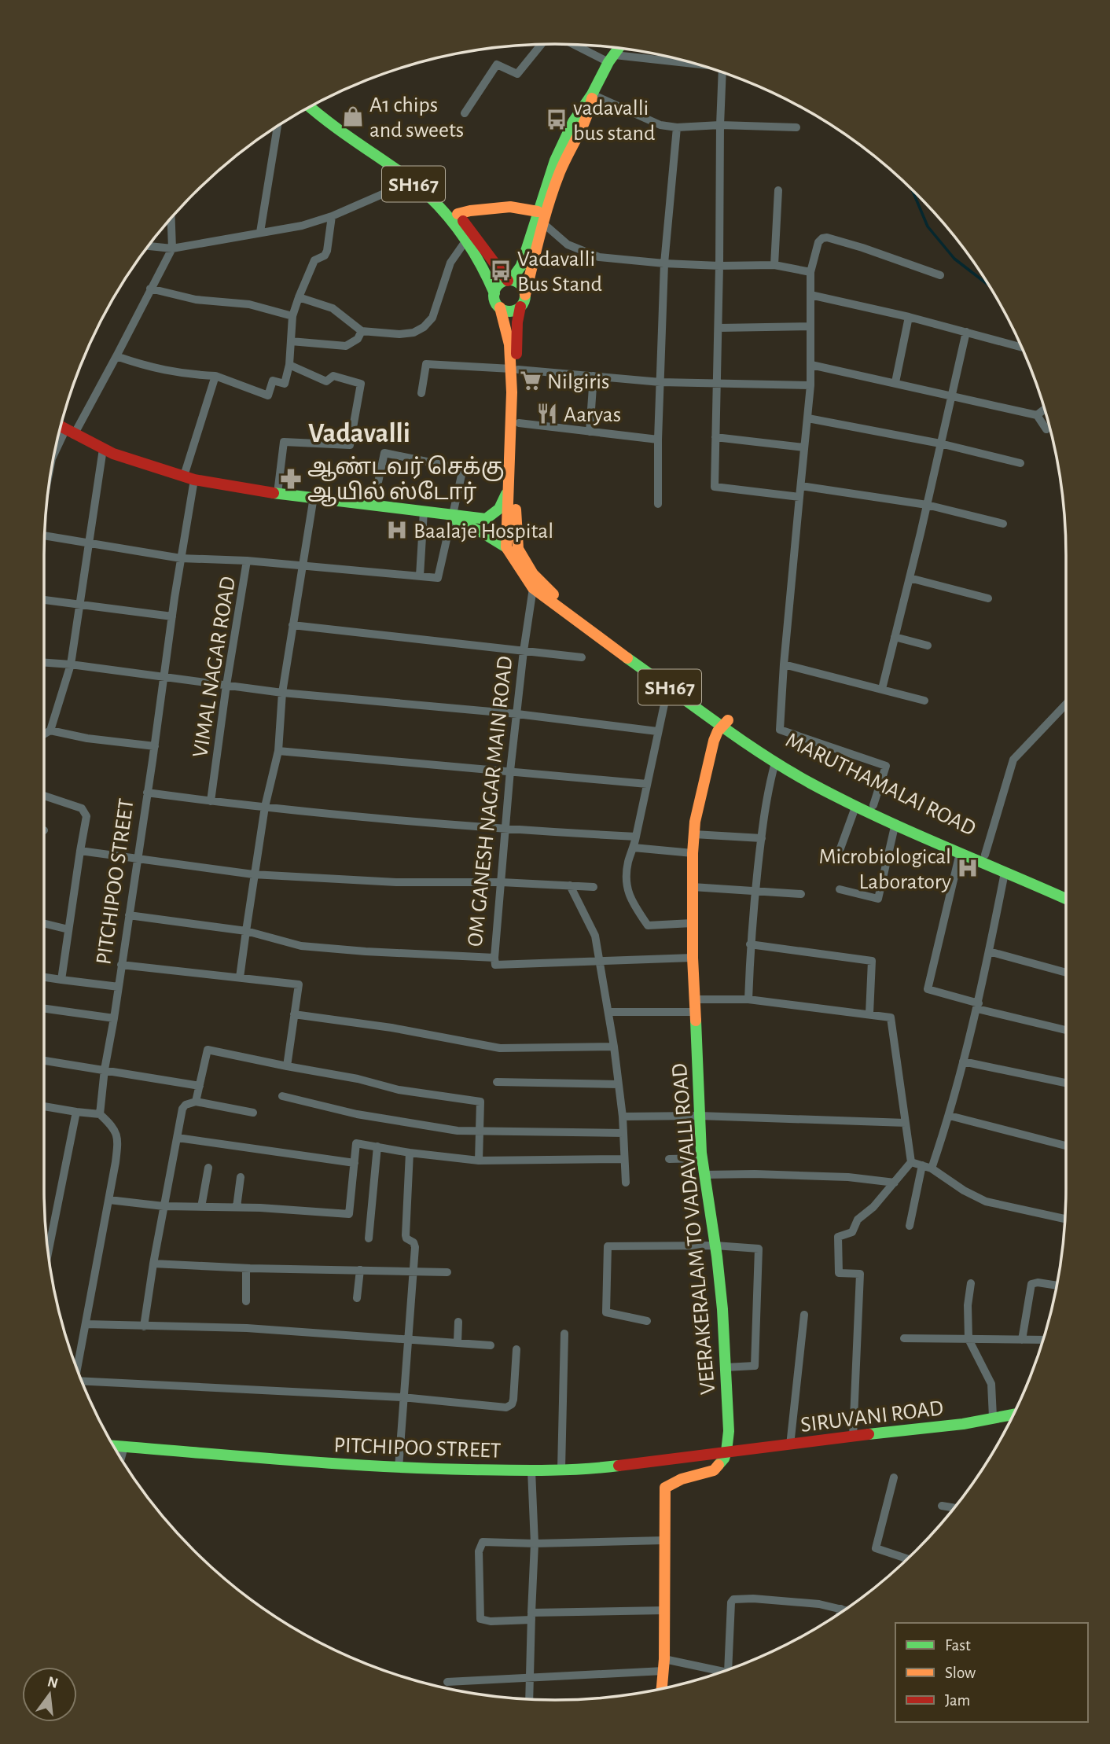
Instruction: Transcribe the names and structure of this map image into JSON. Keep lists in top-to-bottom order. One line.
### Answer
{"streets":{"main road":["SH167","MARUTHAMALAI ROAD","PITCHIPOO STREET","VEERAKERALAM TO VADAVALLI ROAD","SIRUVANI ROAD"],"street":["VIMAL NAGAR ROAD","OM GANESH NAGAR MAIN ROAD"]},"crossings":[["SH167","MARUTHAMALAI ROAD"],["MARUTHAMALAI ROAD","OM GANESH NAGAR MAIN ROAD"],["MARUTHAMALAI ROAD","VEERAKERALAM TO VADAVALLI ROAD"],["OM GANESH NAGAR MAIN ROAD","PITCHIPOO STREET"],["PITCHIPOO STREET","VEERAKERALAM TO VADAVALLI ROAD"],["PITCHIPOO STREET","SIRUVANI ROAD"],["VEERAKERALAM TO VADAVALLI ROAD","SIRUVANI ROAD"]],"districts":["Vadavalli"],"places":{"shop":["A1 chips and sweets"],"bus stop":["vadavalli bus stand","Vadavalli Bus Stand"],"supermarket":["Nilgiris"],"restaurant":["Aaryas"],"pharmacy":["ஆண்டவர் செக்கு ஆயில் ஸ்டோர்"],"hospital":["Baalaje Hospital","Microbiological Laboratory"]},"legend":["Fast","Slow","Jam"],"north":"top"}
